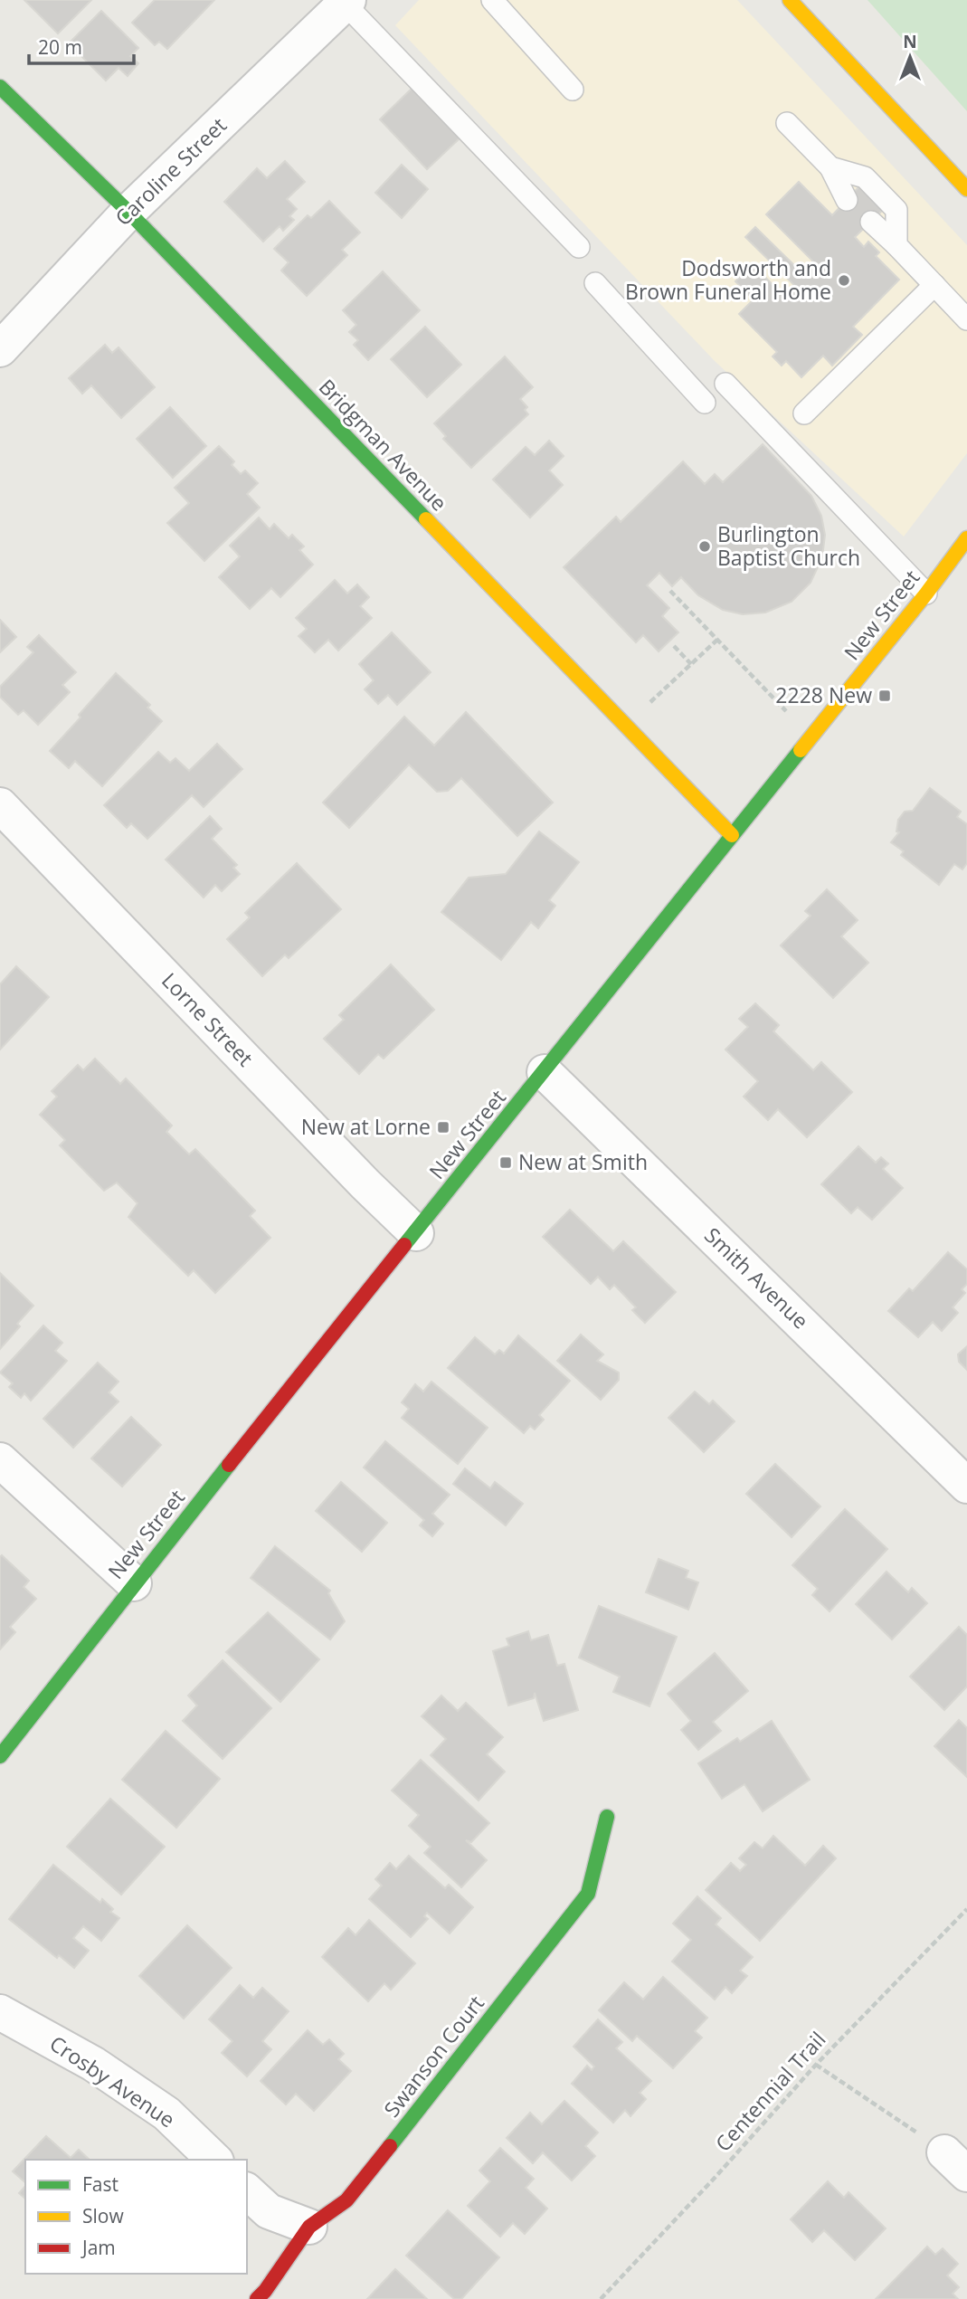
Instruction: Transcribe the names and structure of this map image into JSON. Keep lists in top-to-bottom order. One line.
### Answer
{"streets":{"street":["Caroline Street","Bridgman Avenue","New Street","Lorne Street","Smith Avenue","Swanson Court","Crosby Avenue"],"path":["Centennial Trail"]},"crossings":[["Caroline Street","Bridgman Avenue"],["Bridgman Avenue","New Street"],["New Street","Lorne Street"],["New Street","Smith Avenue"]],"places":{"other":["Dodsworth and Brown Funeral Home","Burlington Baptist Church"],"transit":["2228 New","New at Lorne","New at Smith"]},"legend":["Fast","Slow","Jam"],"scale_bar":"20 m","north":"top"}
